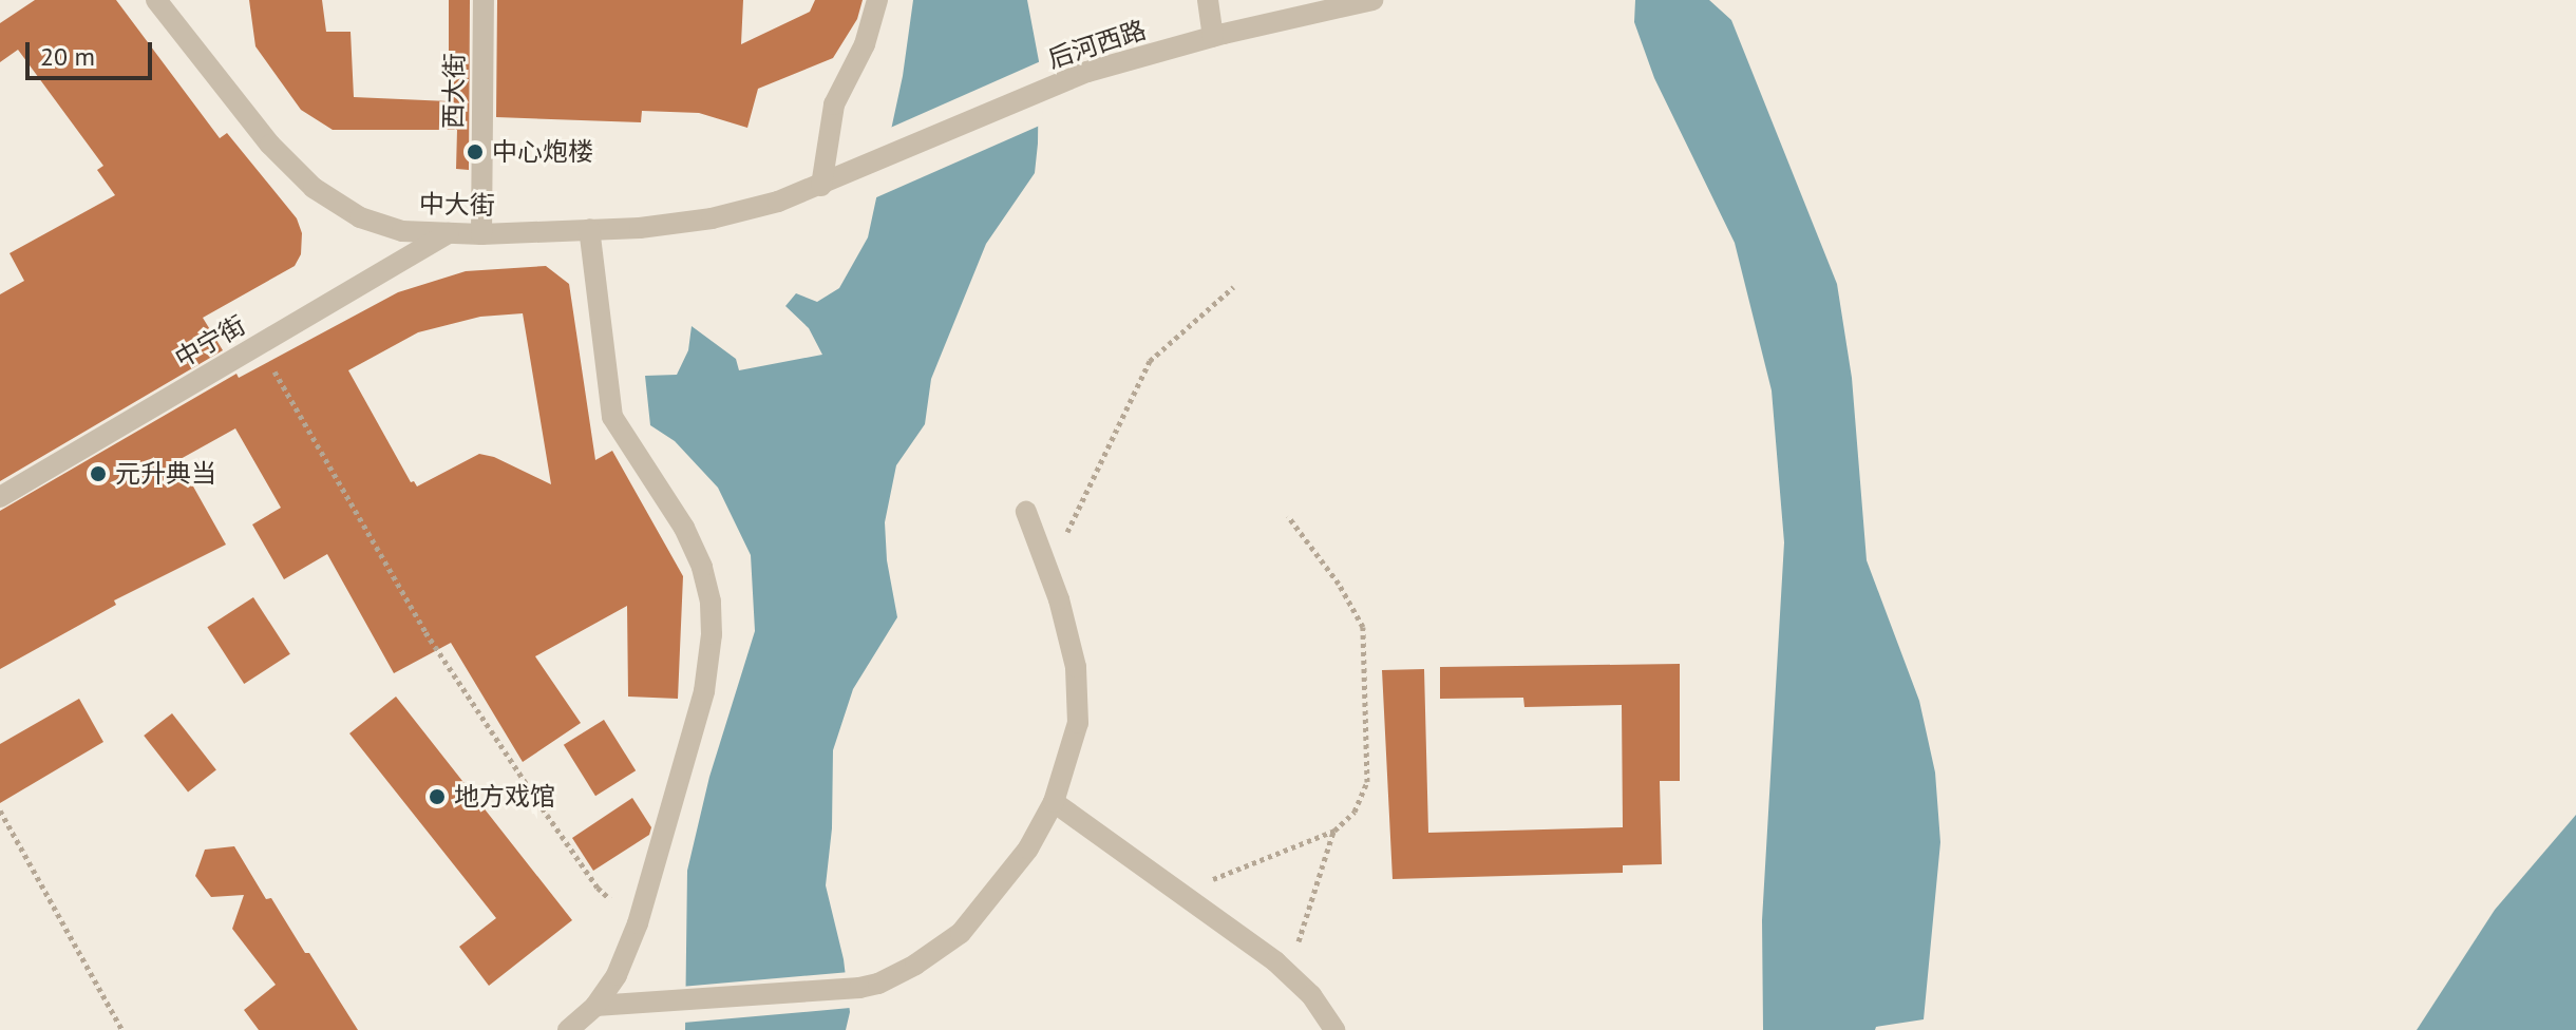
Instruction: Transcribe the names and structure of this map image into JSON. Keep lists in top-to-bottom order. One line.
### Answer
{"streets":{"street":["后河西路","西大街","中大街","中宁街"]},"crossings":[["后河西路","中大街"],["西大街","中大街"],["中大街","中宁街"]],"places":["中心炮楼","元升典当","地方戏馆"],"scale_bar":"20 m"}
